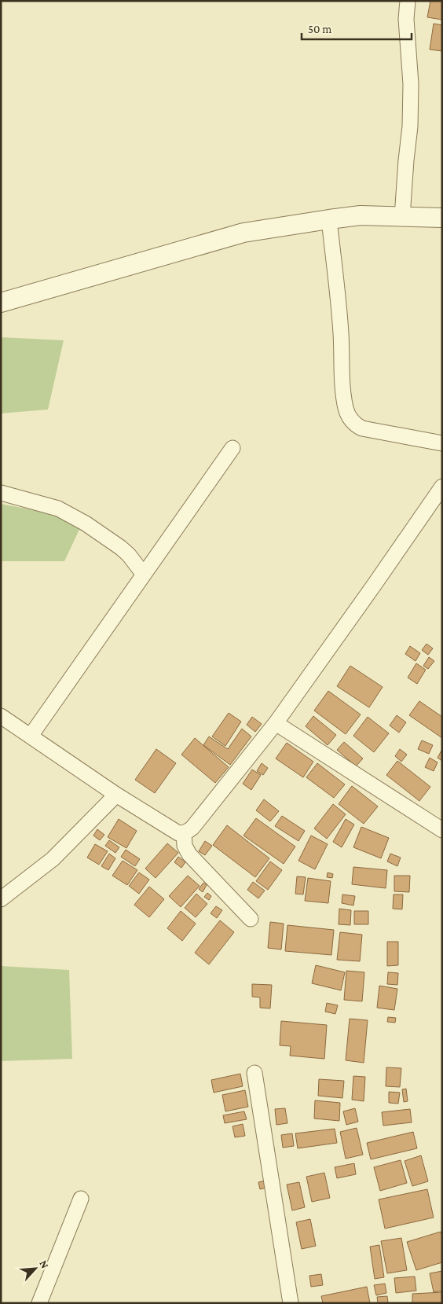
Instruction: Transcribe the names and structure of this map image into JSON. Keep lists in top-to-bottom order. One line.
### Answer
{"scale_bar":"50 m","north":"top right"}
